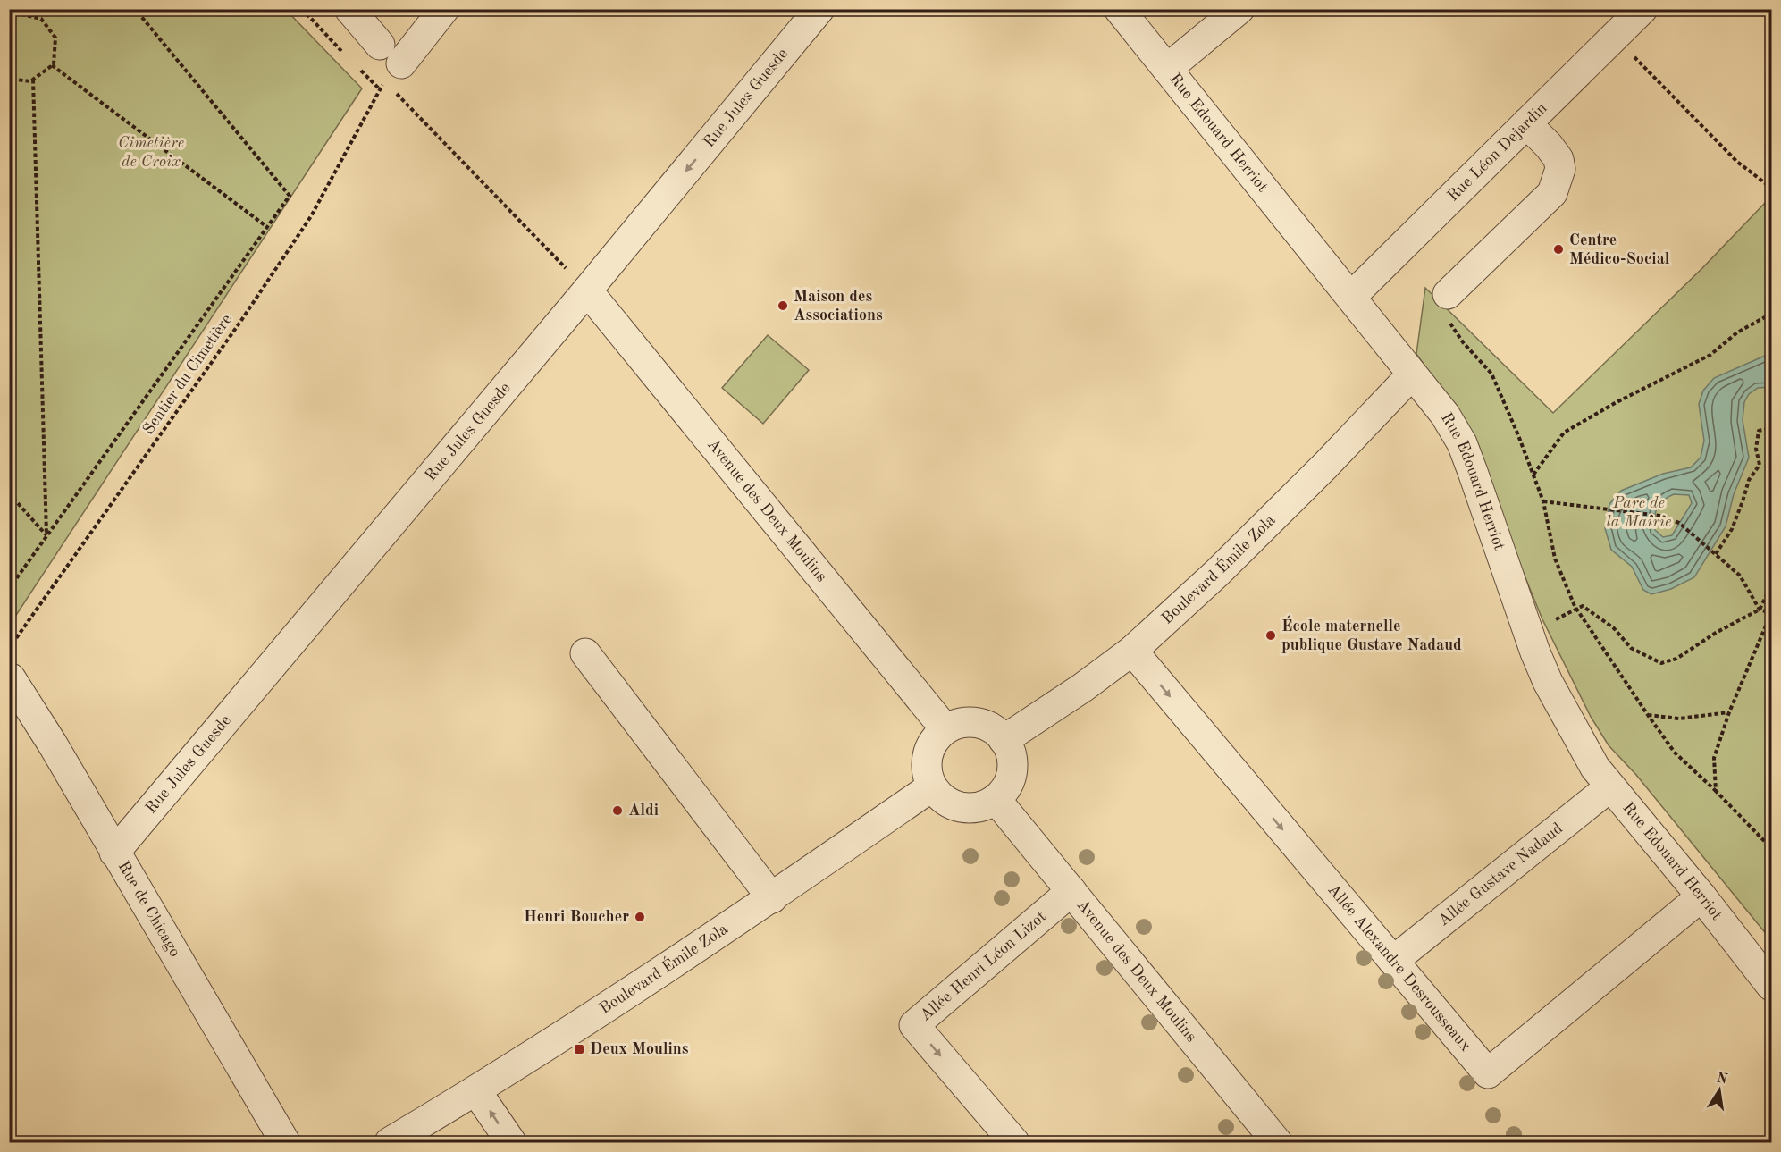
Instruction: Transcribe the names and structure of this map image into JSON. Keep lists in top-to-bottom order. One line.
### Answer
{"streets":{"street":["Rue Jules Guesde","Rue Edouard Herriot","Rue Léon Dejardin","Avenue des Deux Moulins","Boulevard Émile Zola","Allée Gustave Nadaud","Rue de Chicago","Allée Henri Léon Lizot","Allée Alexandre Desrousseaux"],"path":["Sentier du Cimetière"]},"crossings":[["Rue Jules Guesde","Avenue des Deux Moulins"],["Rue Jules Guesde","Rue de Chicago"],["Rue Edouard Herriot","Rue Léon Dejardin"],["Rue Edouard Herriot","Boulevard Émile Zola"],["Rue Edouard Herriot","Allée Gustave Nadaud"],["Rue Edouard Herriot","Allée Alexandre Desrousseaux"],["Sentier du Cimetière","Rue de Chicago"],["Avenue des Deux Moulins","Boulevard Émile Zola"],["Avenue des Deux Moulins","Allée Henri Léon Lizot"],["Boulevard Émile Zola","Allée Alexandre Desrousseaux"],["Allée Gustave Nadaud","Allée Alexandre Desrousseaux"]],"one_way":["Allée Alexandre Desrousseaux"],"parks":["Cimetière de Croix","Parc de la Mairie"],"places":{"other":["Centre Médico-Social","Maison des Associations","École maternelle publique Gustave Nadaud","Aldi","Henri Boucher"],"transit":["Deux Moulins"]},"north":"top"}
